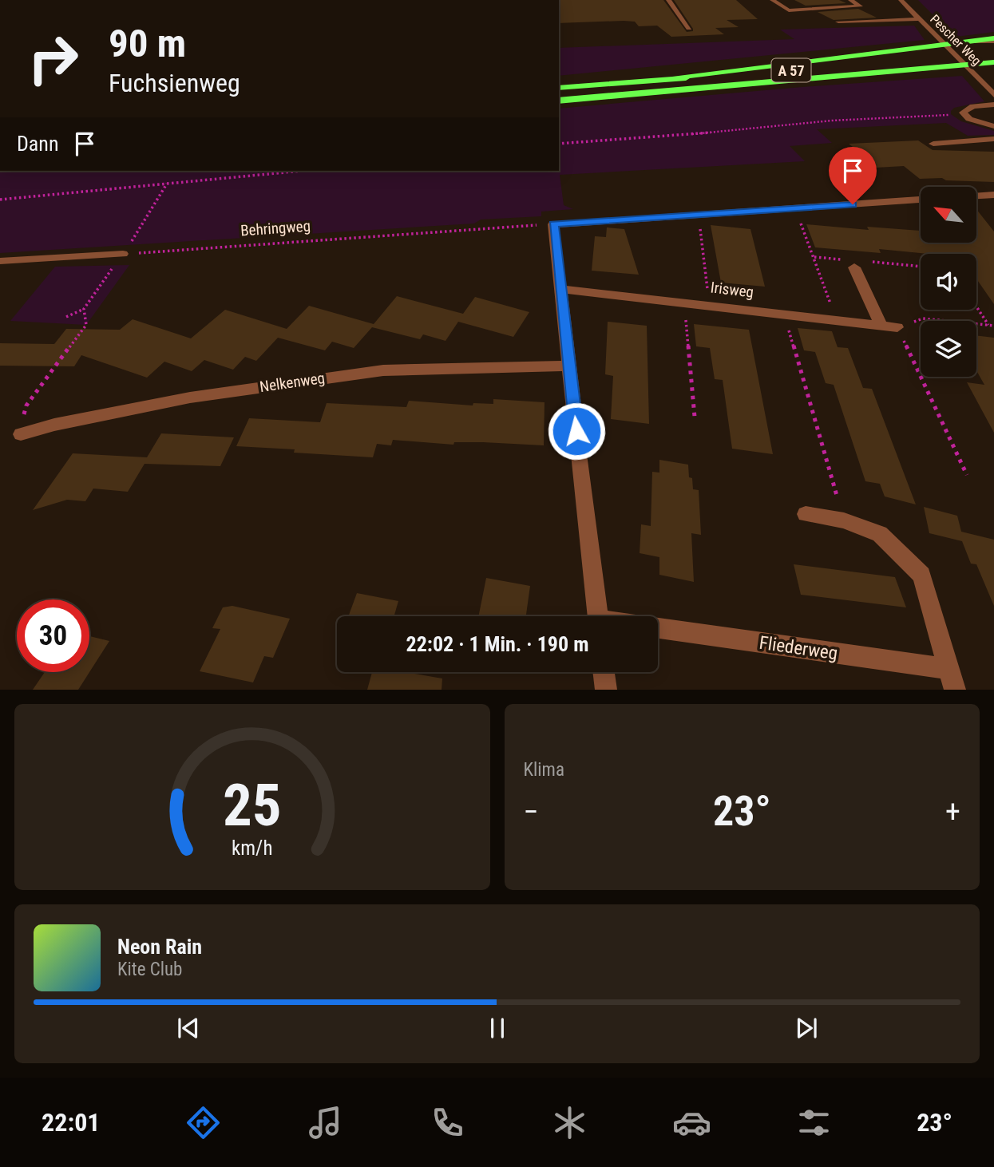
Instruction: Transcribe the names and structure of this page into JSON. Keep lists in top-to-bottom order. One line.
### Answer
{"streets":{"highway":["A 57"],"street":["Pescher Weg","Irisweg","Nelkenweg","Fliederweg"],"path":["Behringweg"]},"north":"top left","page":{"turn":["90 m","Fuchsienweg"],"then":"Dann","limit":"30","trip":"22:02 · 1 Min. · 190 m","tile":"Klima","heat":["−","23°","+"],"song":["Neon Rain","Kite Club"],"tabs":["22:01","23°"],"gauge":["25","km/h"]}}
